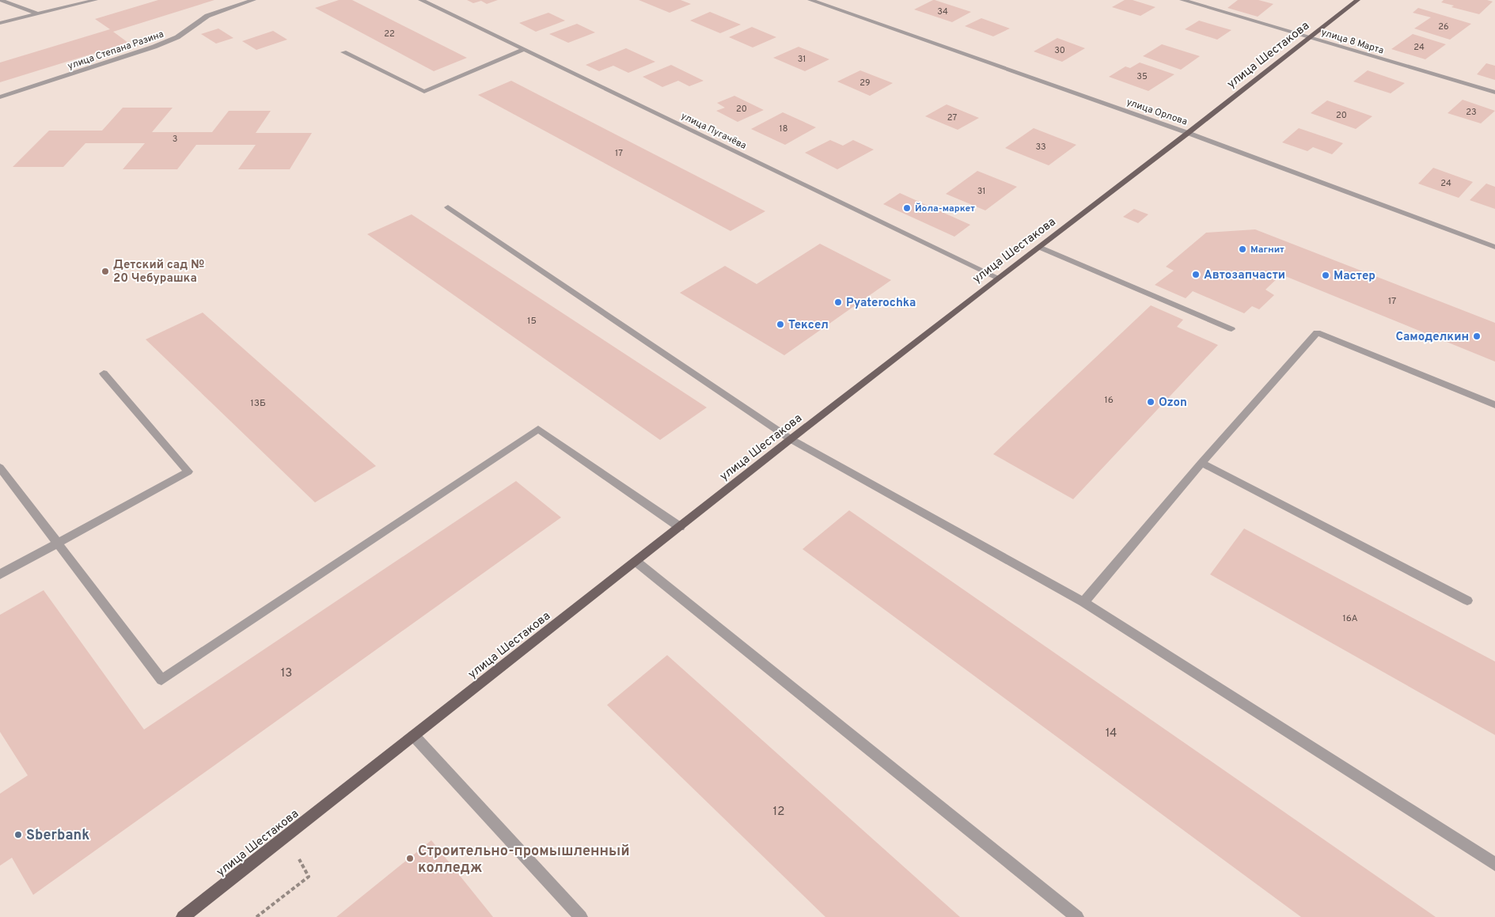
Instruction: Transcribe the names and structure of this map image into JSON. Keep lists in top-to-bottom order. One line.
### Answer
{"streets":{"main road":["улица Шестакова"],"street":["улица 8 Марта","улица Степана Разина","улица Орлова","улица Пугачёва"]},"crossings":[["улица 8 Марта","улица Шестакова"],["улица Шестакова","улица Орлова"],["улица Шестакова","улица Пугачёва"]],"places":["Йола-маркет","Магнит","Детский сад № 20 Чебурашка","Автозапчасти","Мастер","Pyaterochka","Тексел","Самоделкин","Ozon","Sberbank","Строительно-промышленный колледж"],"house_numbers":["34","26","22","24","30","31","35","29","20","23","20","27","18","3","33","17","24","31","17","15","16","13Б","16А","13","14","12"]}
